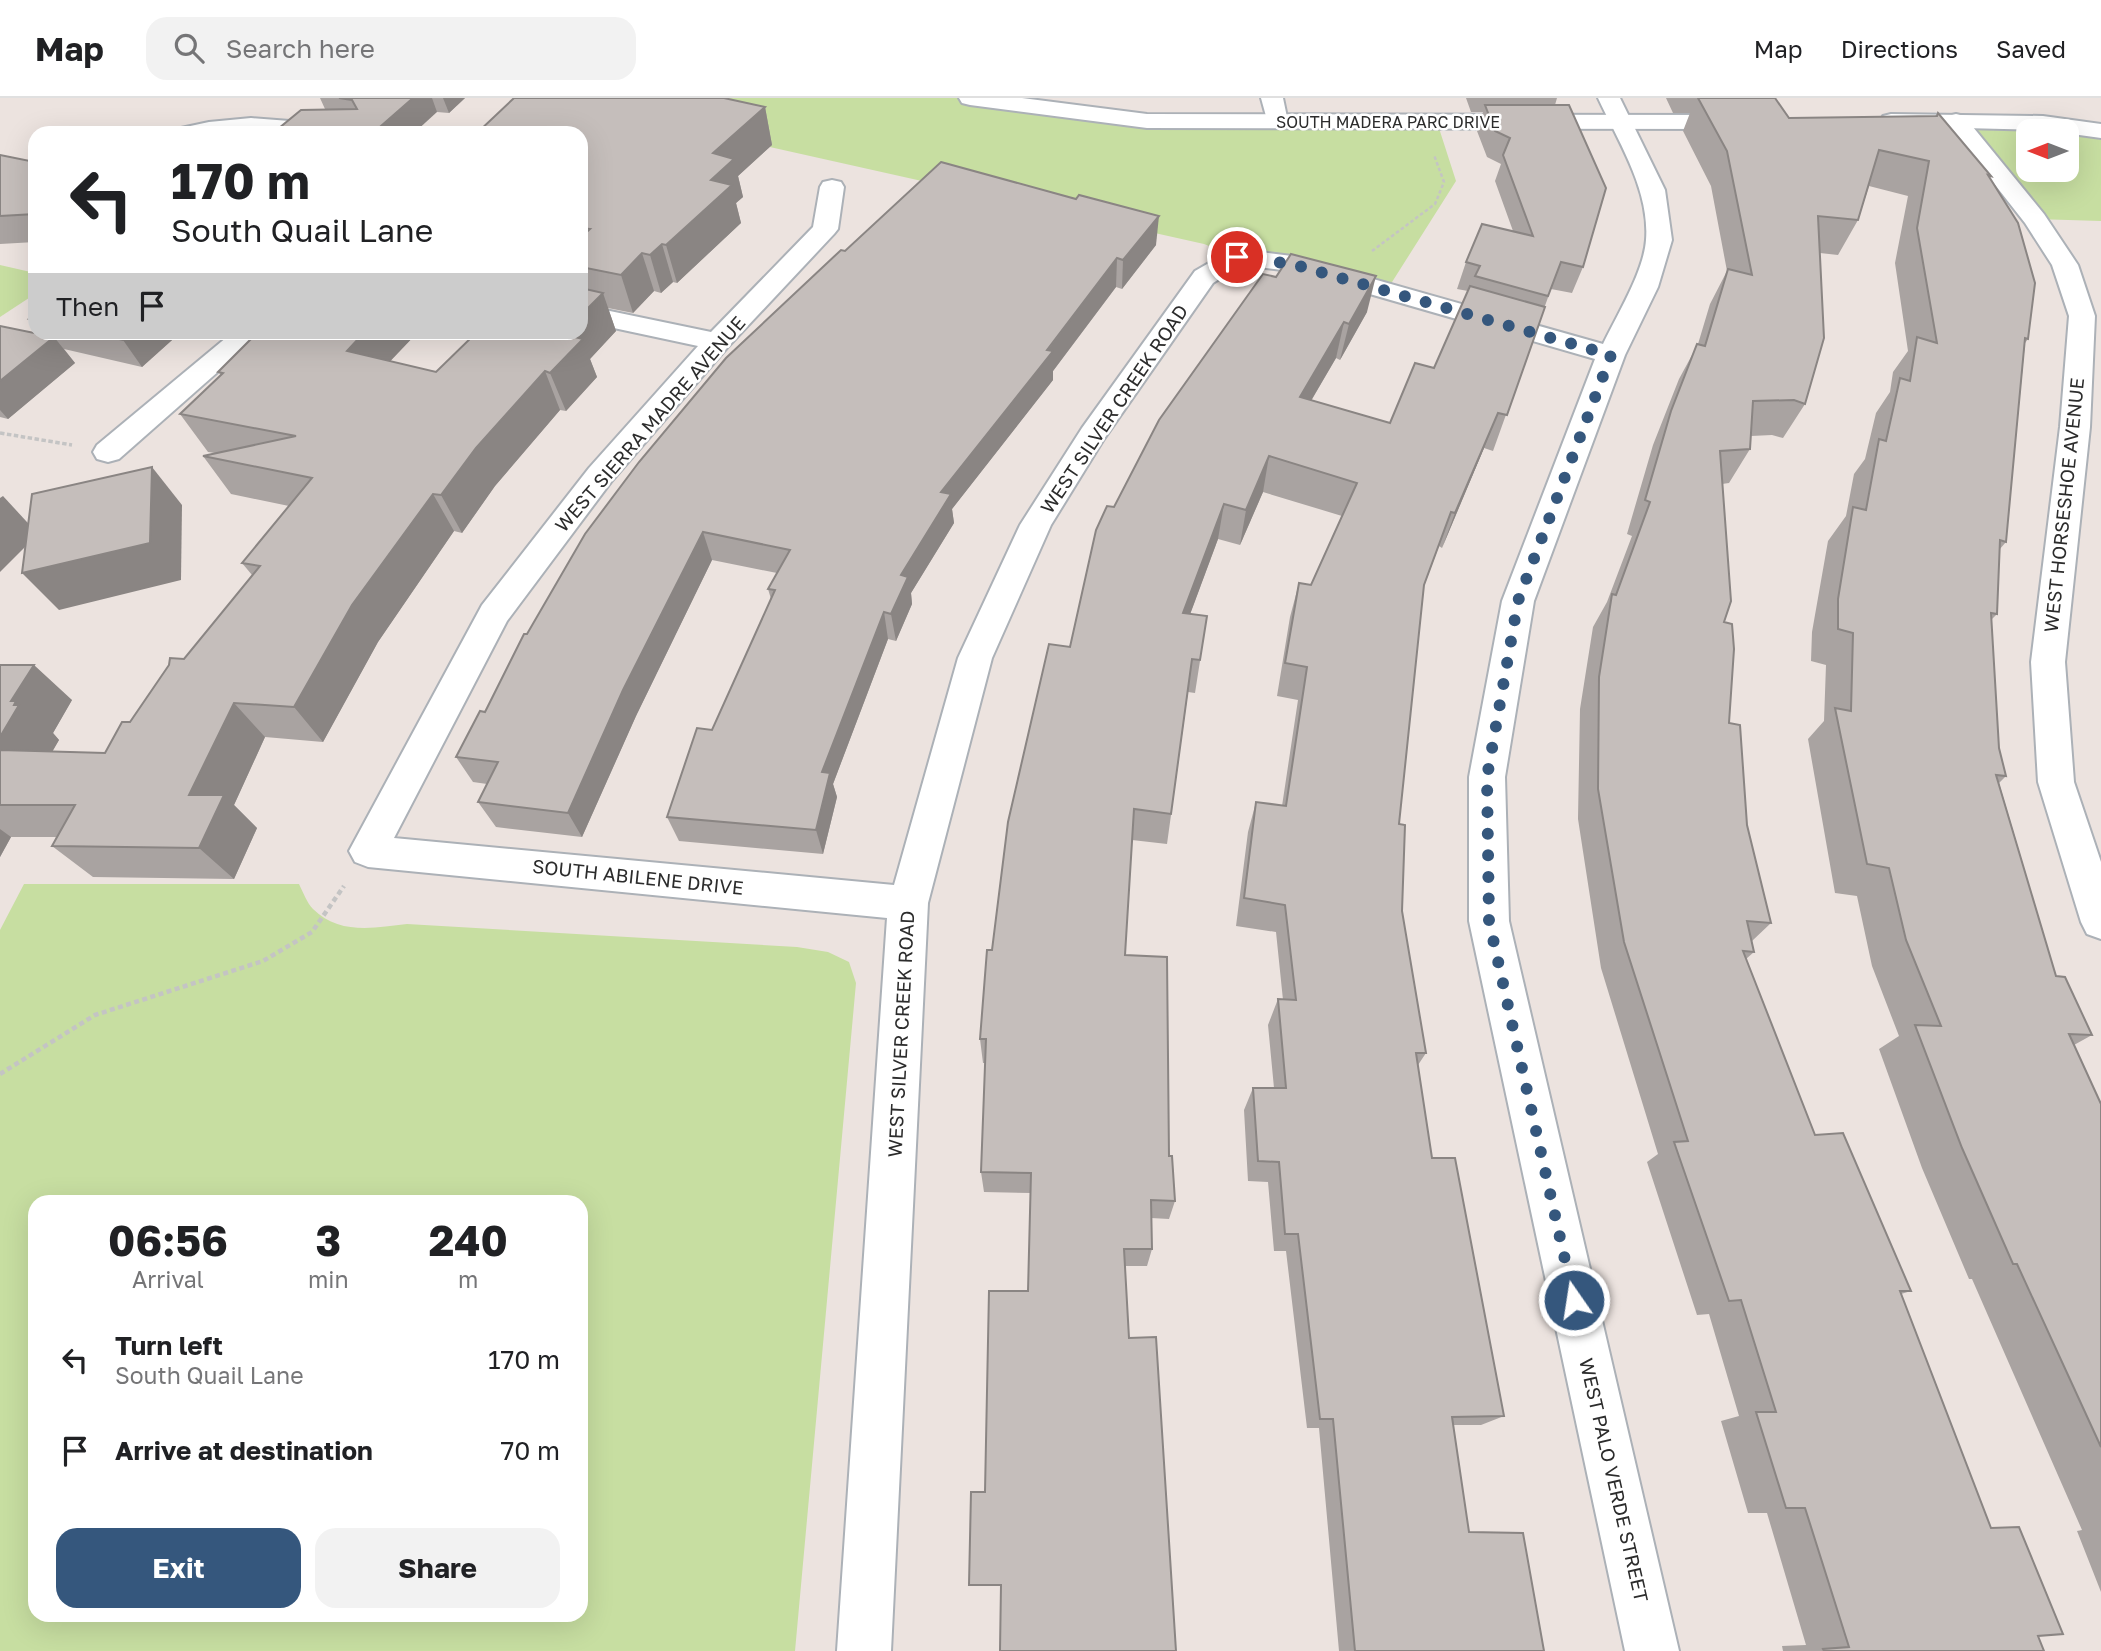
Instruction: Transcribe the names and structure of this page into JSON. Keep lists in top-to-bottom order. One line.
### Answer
{"streets":{"street":["SOUTH MADERA PARC DRIVE","WEST SILVER CREEK ROAD","WEST SIERRA MADRE AVENUE","WEST HORSESHOE AVENUE","SOUTH ABILENE DRIVE","WEST PALO VERDE STREET"]},"crossings":[["SOUTH MADERA PARC DRIVE","WEST PALO VERDE STREET"],["WEST SILVER CREEK ROAD","SOUTH ABILENE DRIVE"],["WEST SIERRA MADRE AVENUE","SOUTH ABILENE DRIVE"]],"north":"left","page":{"header":"Map","search":"Search here","nav":["Map","Directions","Saved"],"turn":["170 m","South Quail Lane"],"then":"Then","eta":["06:56","Arrival","3","min","240","m"],"list":[{"name":"Turn left","note":"South Quail Lane","value":"170 m"},{"name":"Arrive at destination","value":"70 m"}],"buttons":["Exit","Share"]}}
